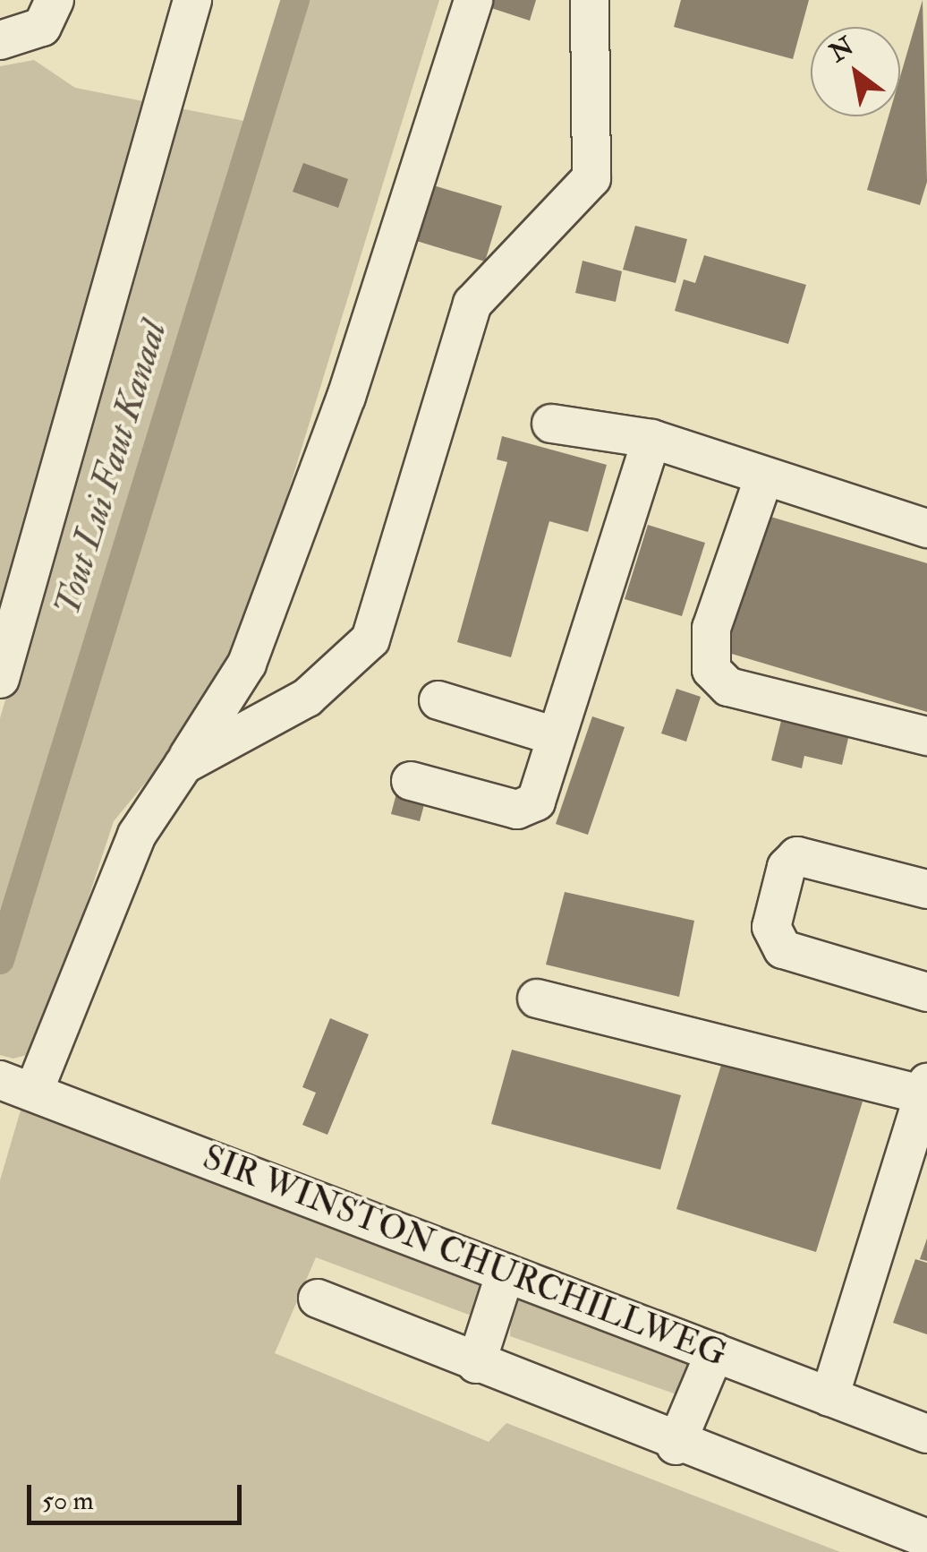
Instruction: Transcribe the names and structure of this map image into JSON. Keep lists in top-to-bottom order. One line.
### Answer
{"streets":{"street":["SIR WINSTON CHURCHILLWEG"]},"water":["Tout Lui Faut Kanaal"],"scale_bar":"50 m","north":"top left"}
